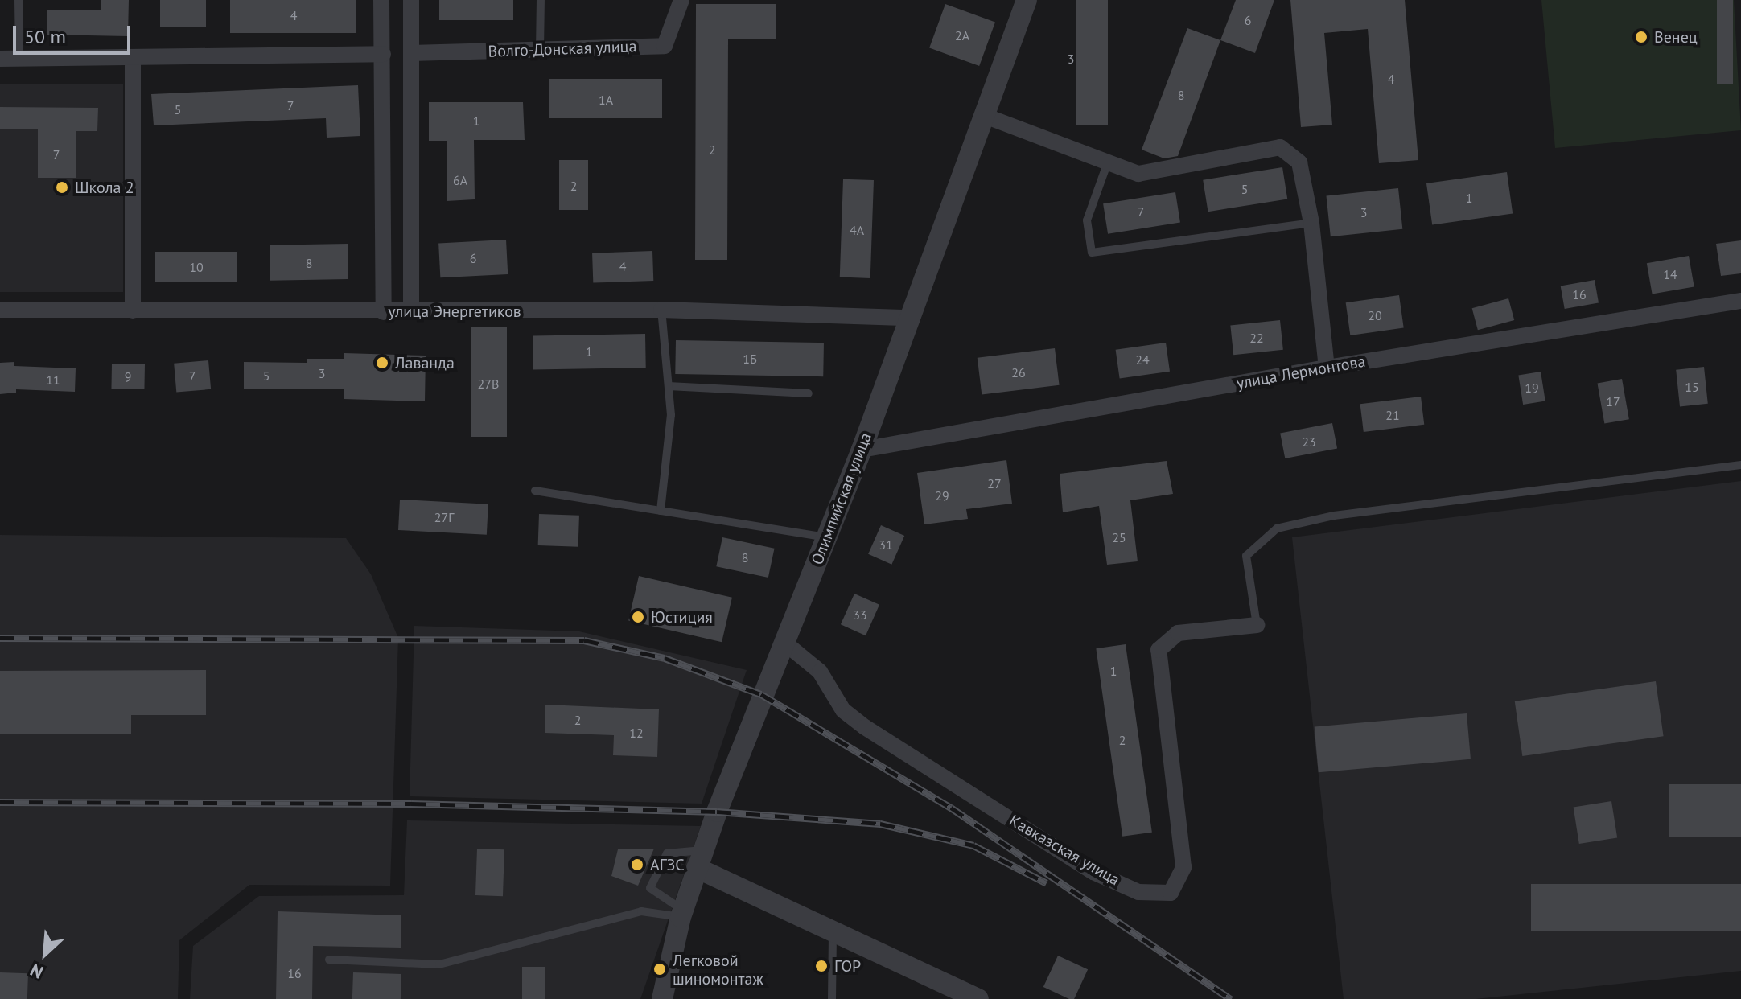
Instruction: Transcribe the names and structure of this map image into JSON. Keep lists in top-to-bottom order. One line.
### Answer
{"streets":{"street":["Волго-Донская улица","улица Энергетиков","улица Лермонтова","Олимпийская улица","Кавказская улица"]},"crossings":[["улица Энергетиков","Олимпийская улица"],["улица Лермонтова","Олимпийская улица"],["Олимпийская улица","Кавказская улица"]],"places":["Венец","Школа 2","Лаванда","Юстиция","АГЗС","ГОР","Легковой шиномонтаж"],"house_numbers":["4","6","2А","3","4","8","1А","7","5","1","2","7","6А","2","5","1","7","3","4А","6","8","4","10","14","16","20","22","1","1Б","24","26","3","7","5","9","11","27В","15","19","17","21","23","27","29","27Г","25","31","8","33","1","2","12","2","16"],"scale_bar":"50 m","north":"bottom left"}
